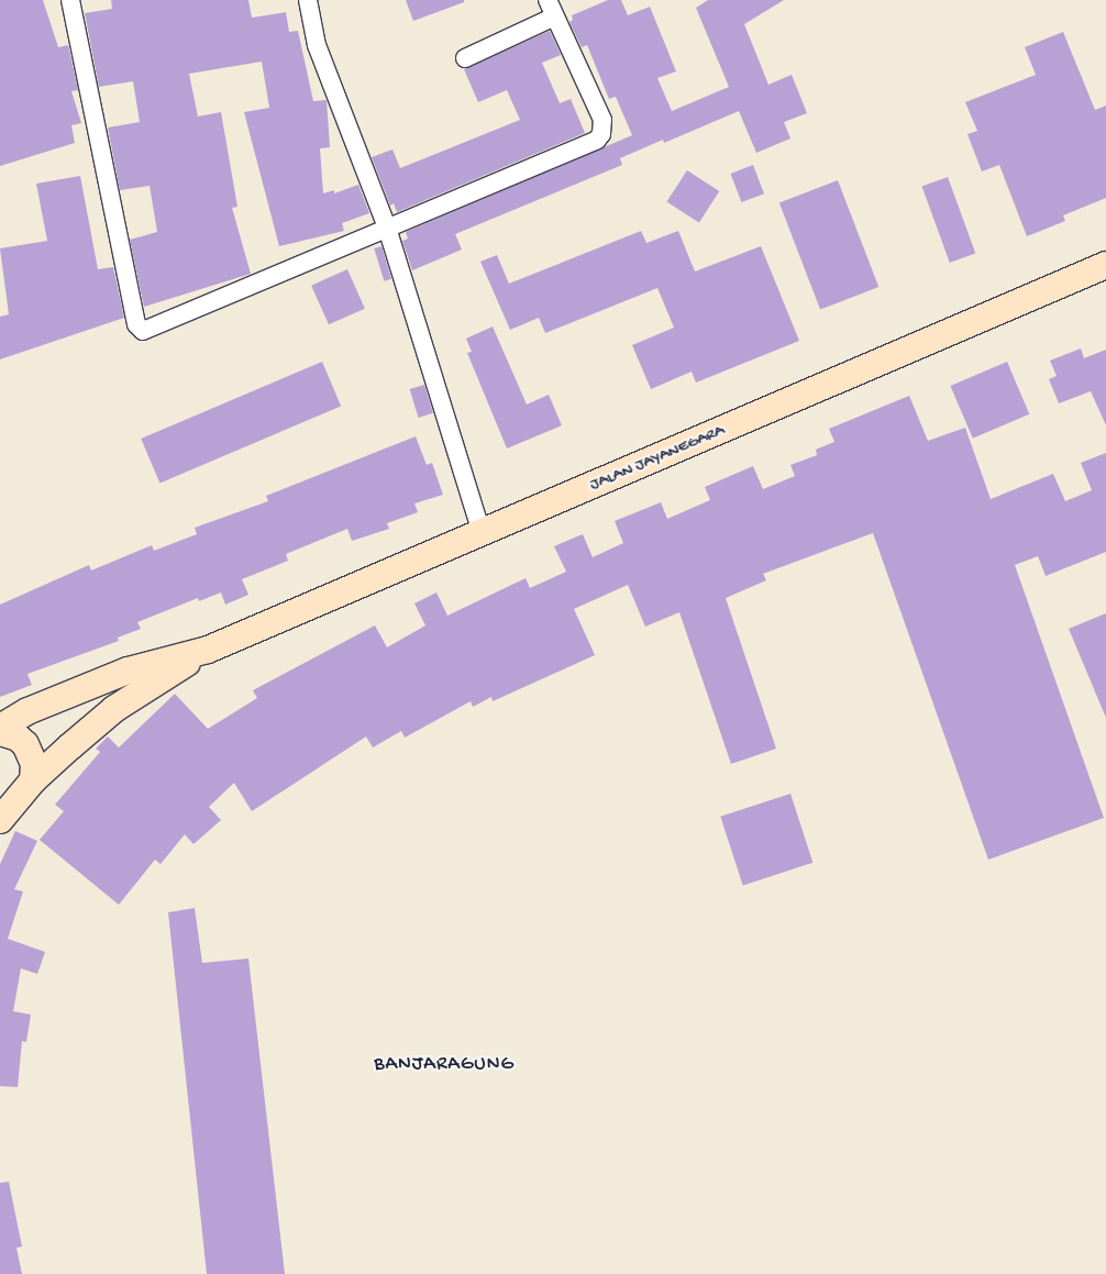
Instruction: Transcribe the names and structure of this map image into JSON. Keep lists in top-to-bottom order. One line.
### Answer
{"streets":{"main road":["JALAN JAYANEGARA"]},"districts":["BANJARAGUNG"]}
